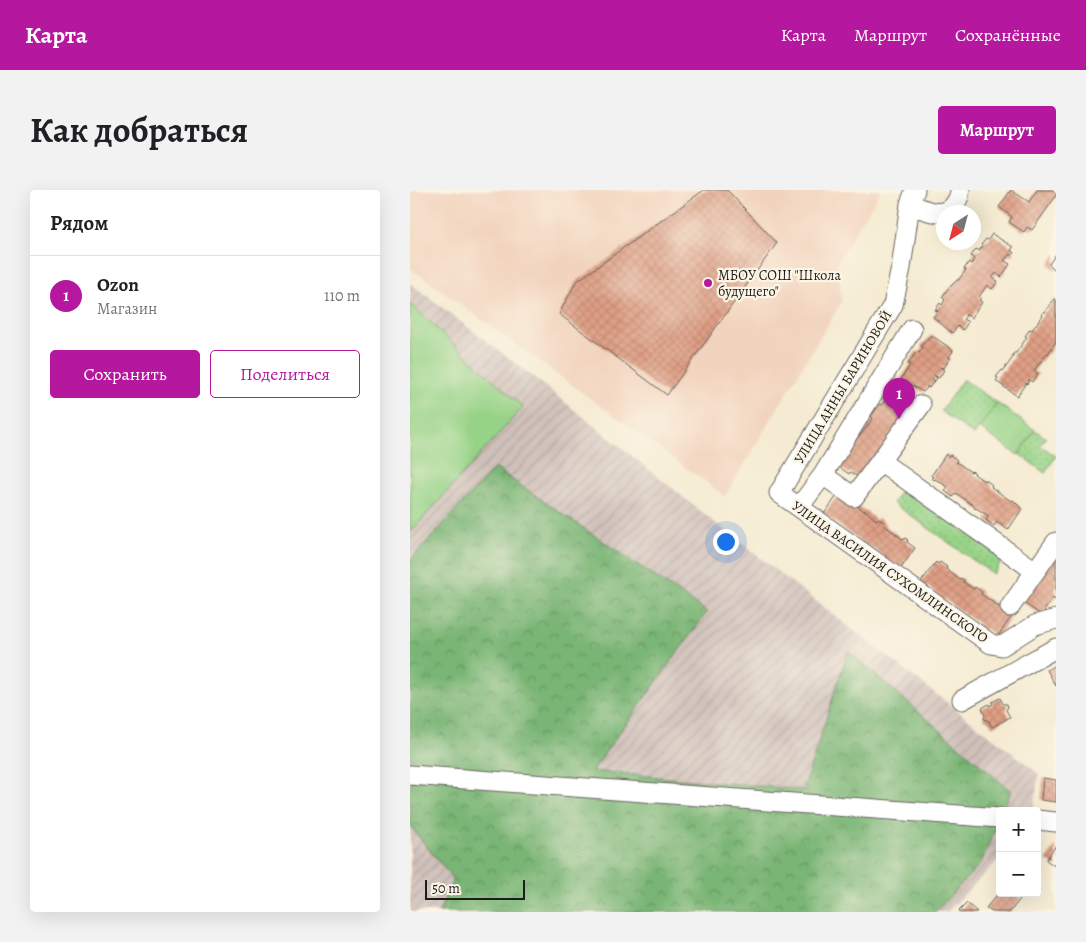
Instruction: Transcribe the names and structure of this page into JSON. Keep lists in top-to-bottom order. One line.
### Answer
{"streets":{"street":["УЛИЦА АННЫ БАРИНОВОЙ","УЛИЦА ВАСИЛИЯ СУХОМЛИНСКОГО"]},"crossings":[["УЛИЦА АННЫ БАРИНОВОЙ","УЛИЦА ВАСИЛИЯ СУХОМЛИНСКОГО"]],"places":["МБОУ СОШ \"Школа будущего\""],"scale_bar":"50 m","north":"bottom left","page":{"header":"Карта","nav":["Карта","Маршрут","Сохранённые"],"title":"Как добраться","buttons":["Маршрут",["Сохранить","Поделиться"]],"heading":"Рядом","list":[{"mark":"1","name":"Ozon","note":"Магазин","value":"110 m"}],"pins":"1","map_buttons":["+","−"],"scale":"50 m"}}
